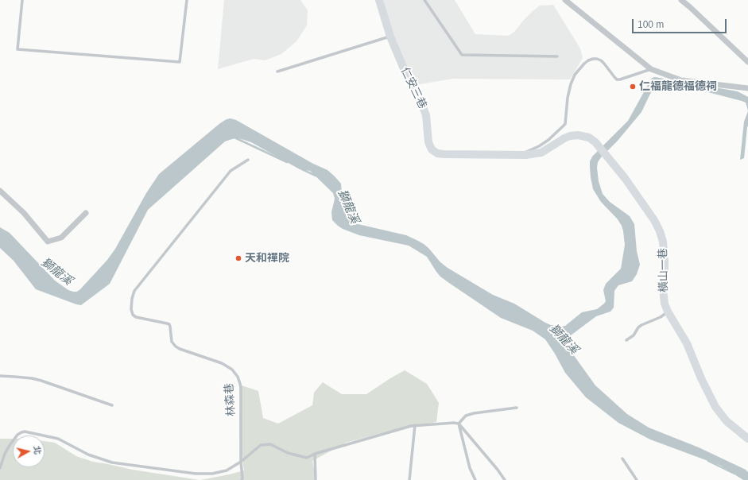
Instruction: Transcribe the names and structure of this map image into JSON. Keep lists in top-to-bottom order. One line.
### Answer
{"streets":{"street":["仁安三巷","橫山一巷"],"lane":["林森巷"]},"crossings":[["仁安三巷","橫山一巷"]],"water":["獅龍溪"],"places":["仁福龍德福德祠","天和禪院"],"scale_bar":"100 m","north":"right"}
